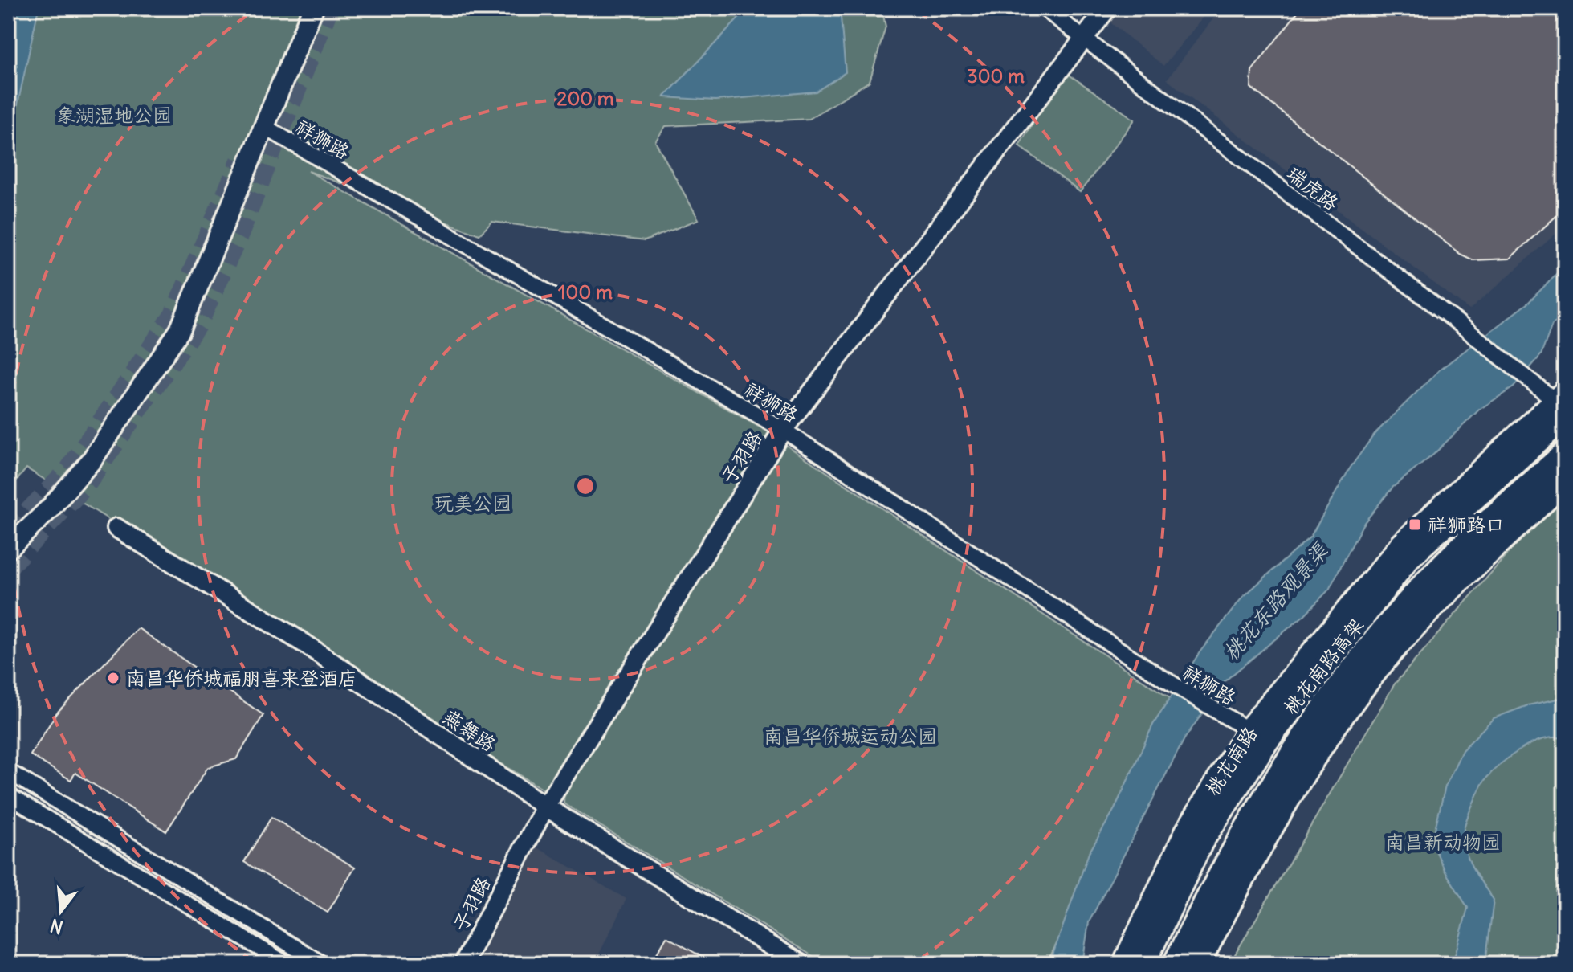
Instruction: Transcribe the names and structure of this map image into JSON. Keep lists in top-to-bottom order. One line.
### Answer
{"streets":{"highway":["桃花南路高架"],"main road":["桃花南路"],"street":["祥狮路","瑞虎路","子羽路","燕舞路"]},"crossings":[["祥狮路","子羽路"],["祥狮路","桃花南路"],["瑞虎路","子羽路"],["瑞虎路","桃花南路高架"],["瑞虎路","桃花南路"],["子羽路","燕舞路"],["桃花南路高架","桃花南路"]],"water":["桃花东路观景渠"],"parks":["象湖湿地公园","玩美公园","南昌华侨城运动公园","南昌新动物园"],"places":{"transit":["祥狮路口"],"other":["南昌华侨城福朋喜来登酒店"]},"north":"bottom","rings":["300 m","200 m","100 m"]}
